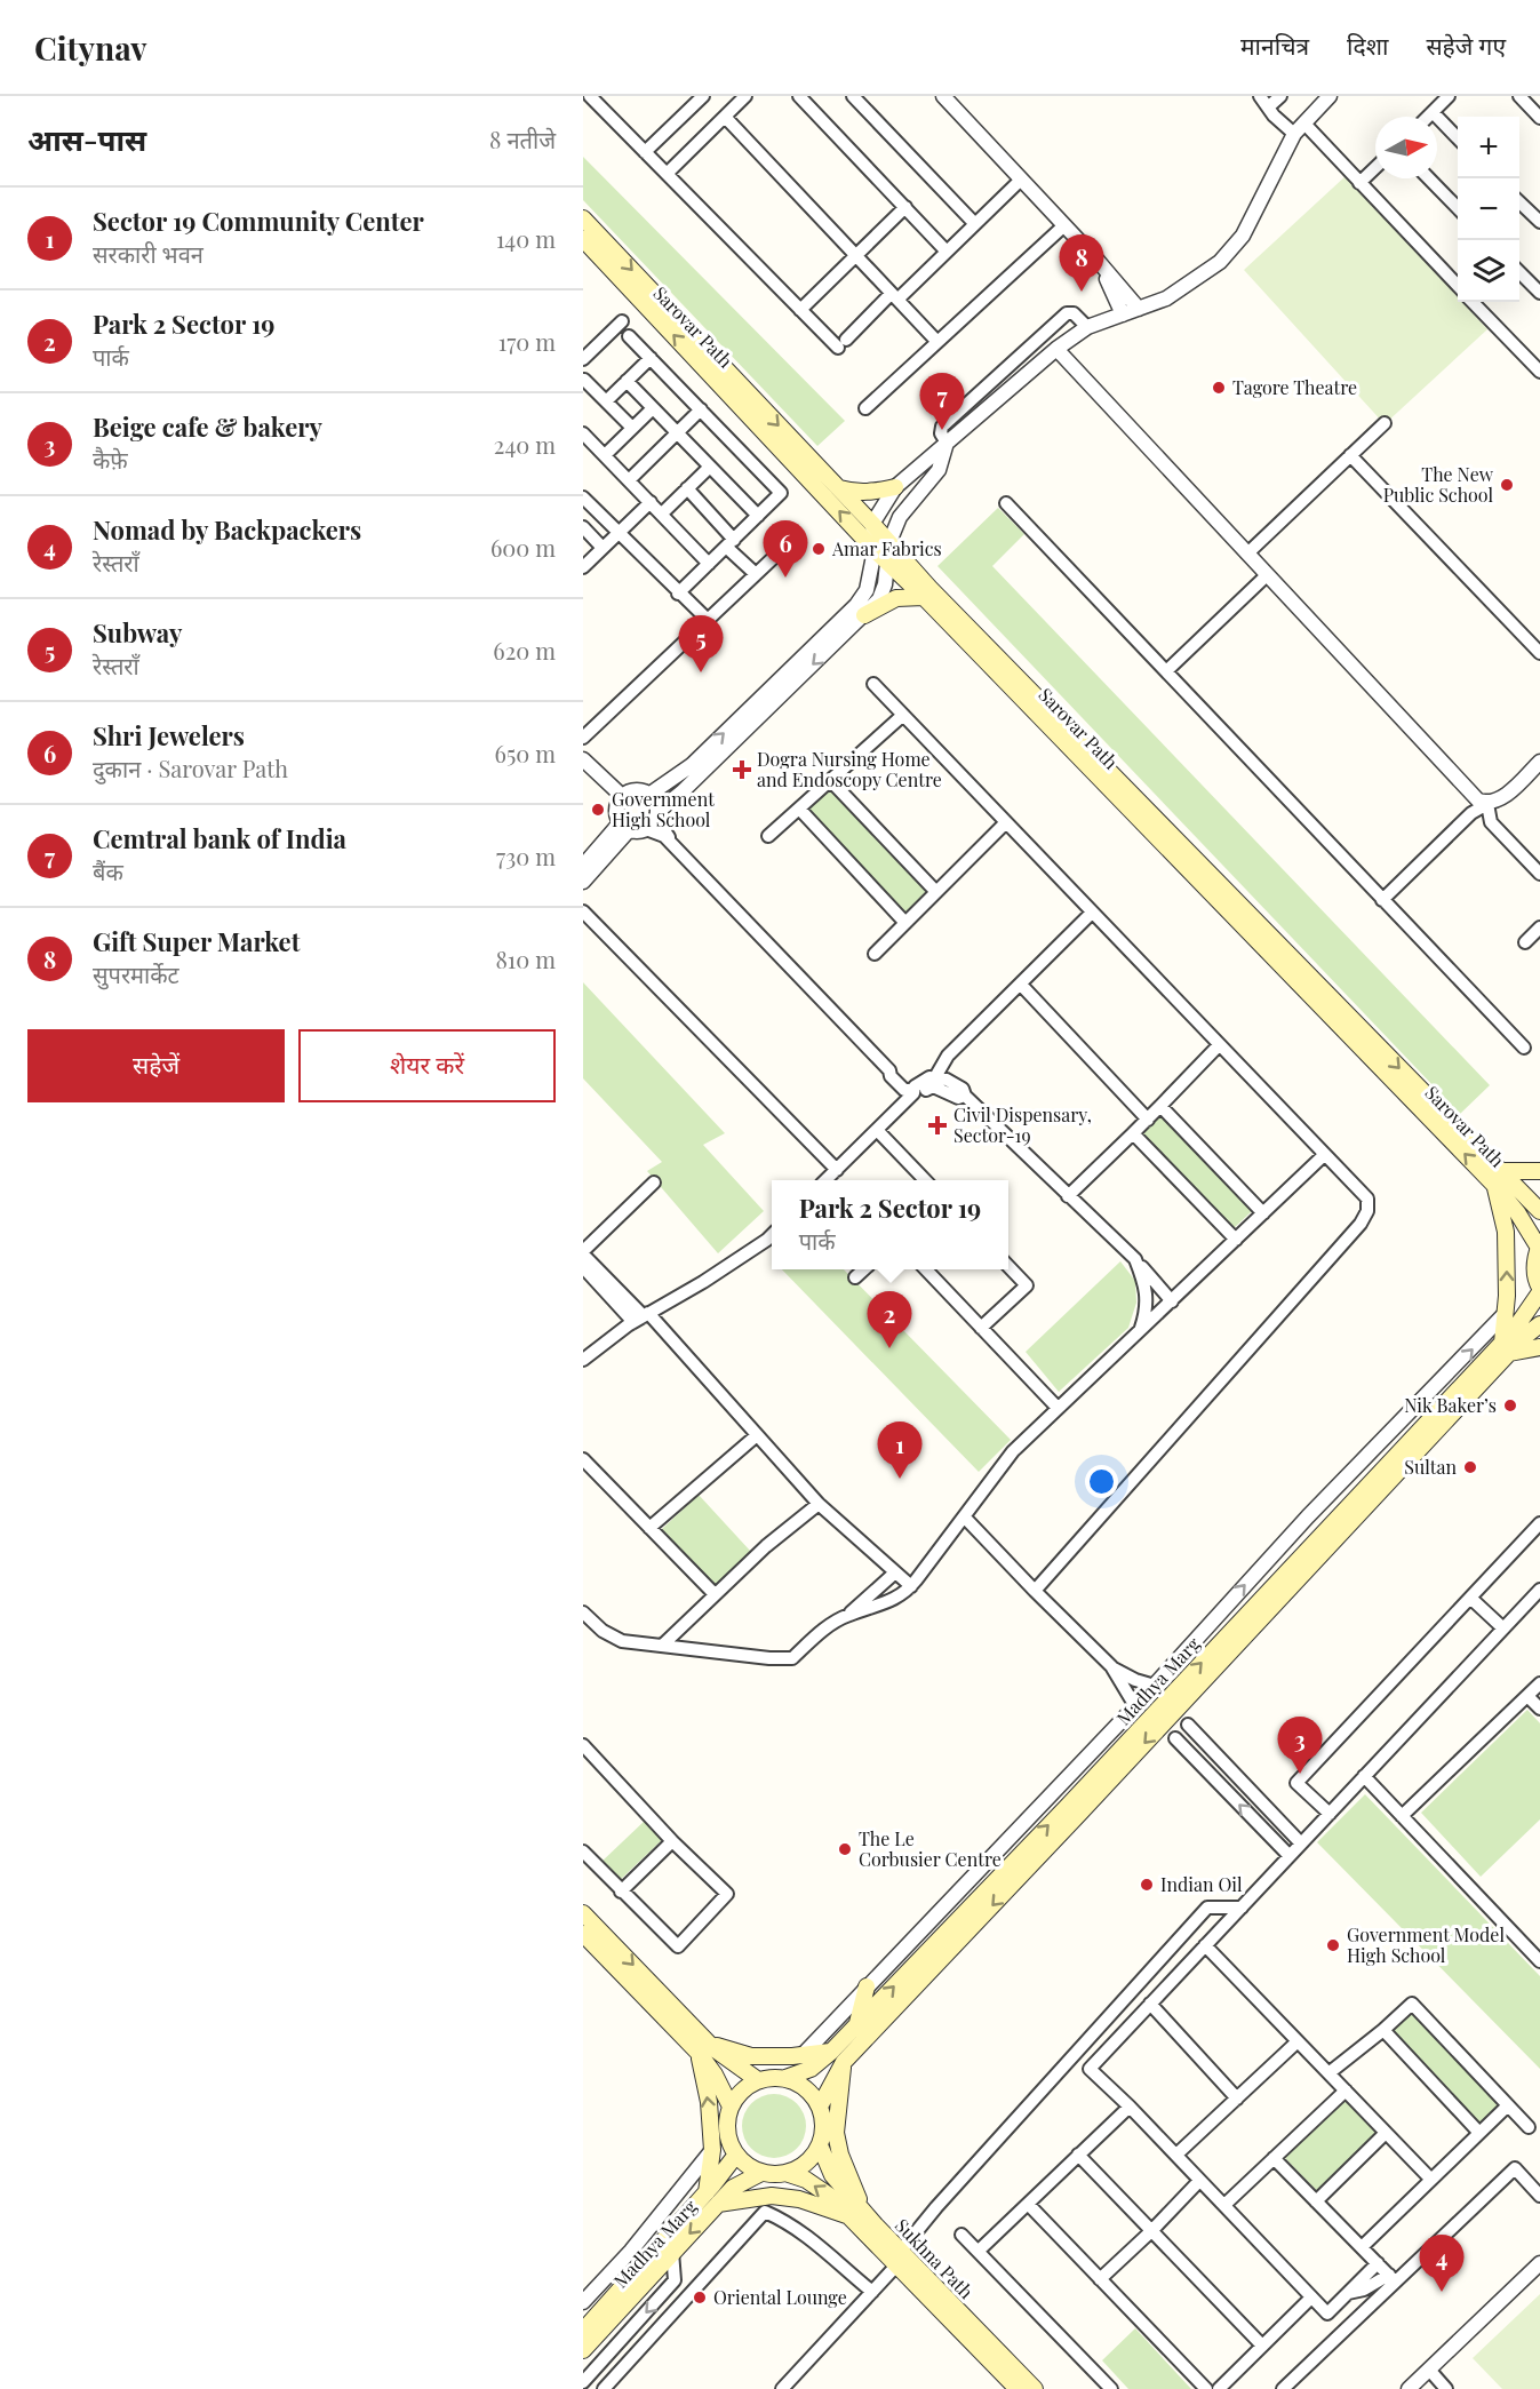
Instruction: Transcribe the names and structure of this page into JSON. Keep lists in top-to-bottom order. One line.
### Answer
{"streets":{"main road":["Sarovar Path","Madhya Marg","Sukhna Path"]},"crossings":[["Madhya Marg","Sukhna Path"]],"places":{"other":["Tagore Theatre","The New Public School","Amar Fabrics","Government High School","Nik Baker’s","Sultan","The Le Corbusier Centre","Indian Oil","Government Model High School","Oriental Lounge"],"health":["Dogra Nursing Home and Endoscopy Centre","Civil Dispensary, Sector-19"]},"north":"right","page":{"header":"Citynav","nav":["मानचित्र","दिशा","सहेजे गए"],"heading":["आस-पास","8 नतीजे"],"map_buttons":["+","−"],"list":[{"mark":"1","name":"Sector 19 Community Center","note":"सरकारी भवन","value":"140 m"},{"mark":"2","name":"Park 2 Sector 19","note":"पार्क","value":"170 m"},{"mark":"3","name":"Beige cafe & bakery","note":"कैफ़े","value":"240 m"},{"mark":"4","name":"Nomad by Backpackers","note":"रेस्तराँ","value":"600 m"},{"mark":"5","name":"Subway","note":"रेस्तराँ","value":"620 m"},{"mark":"6","name":"Shri Jewelers","note":"दुकान · Sarovar Path","value":"650 m"},{"mark":"7","name":"Cemtral bank of India","note":"बैंक","value":"730 m"},{"mark":"8","name":"Gift Super Market","note":"सुपरमार्केट","value":"810 m"}],"pins":["8","7","6","5","2","1","3","4"],"buttons":["सहेजें","शेयर करें"],"popup":["Park 2 Sector 19","पार्क"]}}
